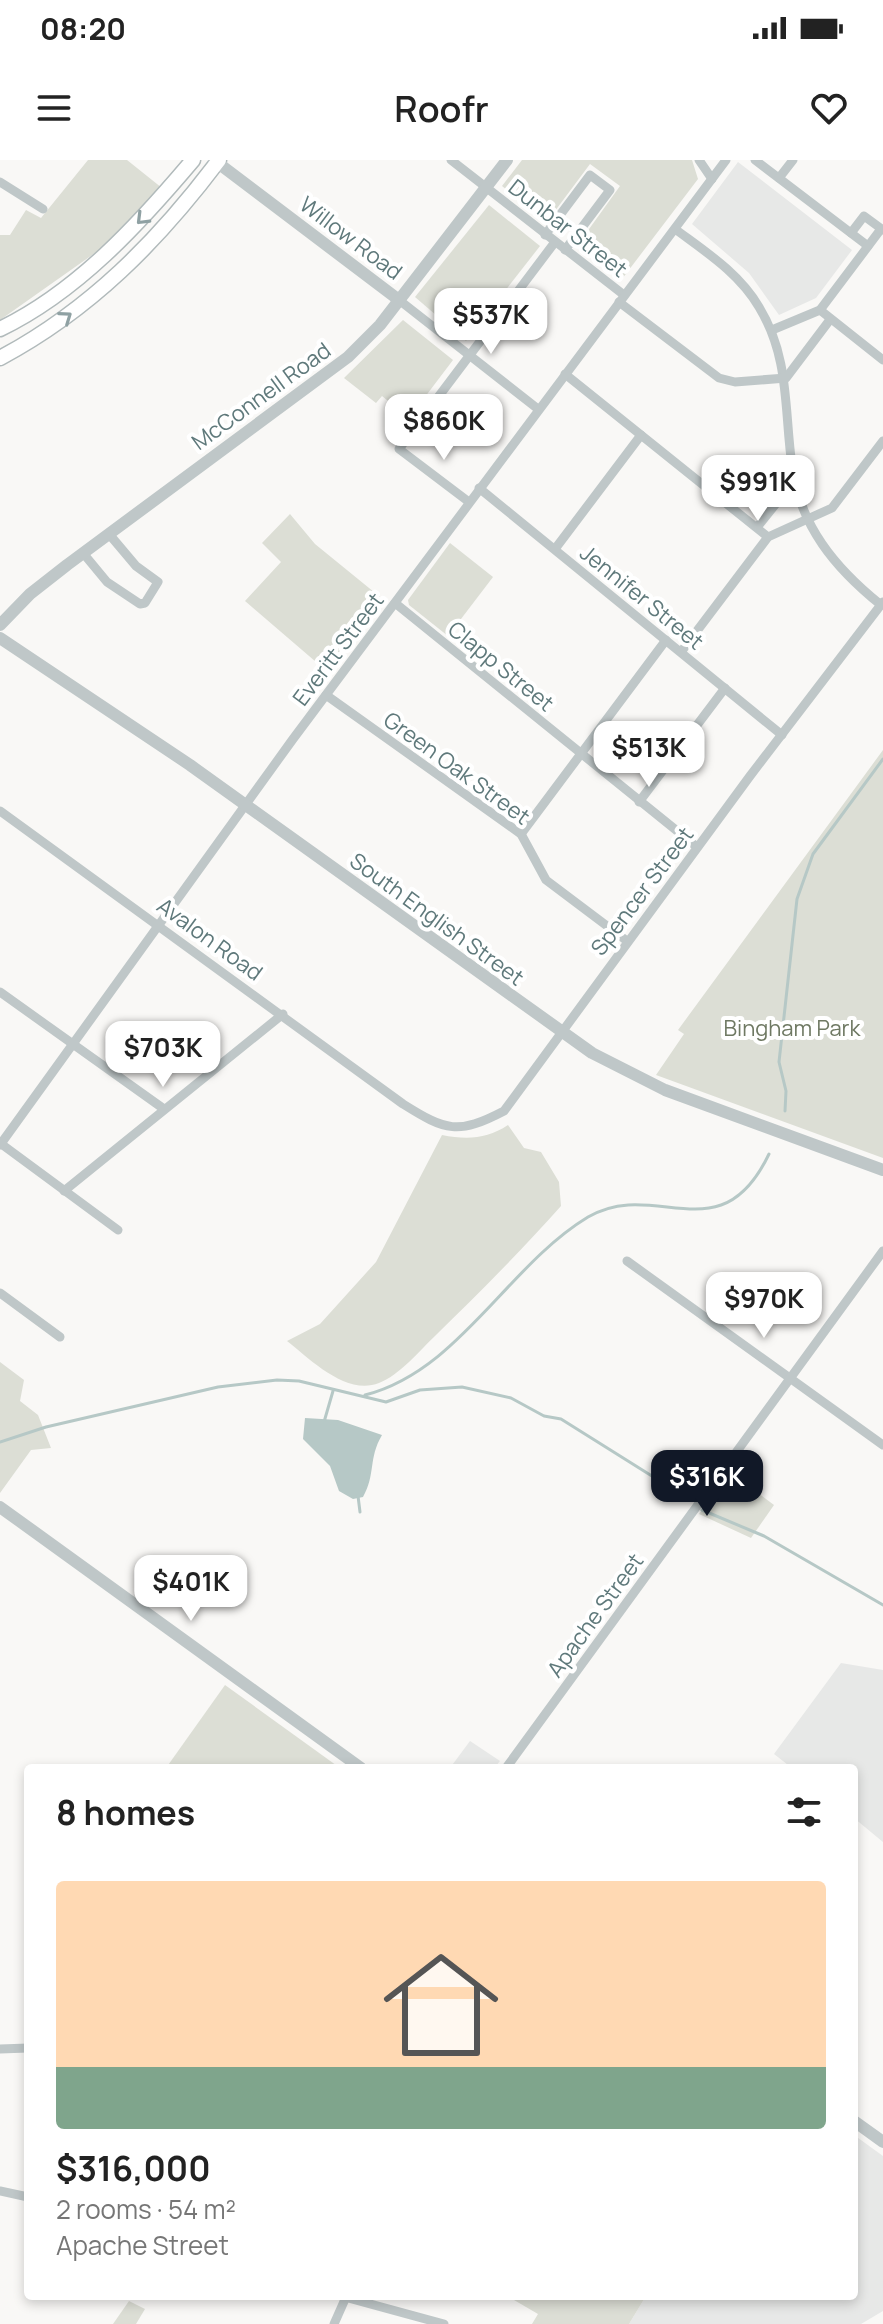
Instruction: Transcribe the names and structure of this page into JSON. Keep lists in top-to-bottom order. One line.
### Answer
{"streets":{"street":["Dunbar Street","Willow Road","McConnell Road","Jennifer Street","Everitt Street","Clapp Street","Green Oak Street","Spencer Street","South English Street","Avalon Road","Apache Street"]},"crossings":[["Dunbar Street","McConnell Road"],["Dunbar Street","Everitt Street"],["Willow Road","McConnell Road"],["Willow Road","Everitt Street"],["Jennifer Street","Everitt Street"],["Jennifer Street","Spencer Street"],["Everitt Street","Clapp Street"],["Everitt Street","Green Oak Street"],["Everitt Street","South English Street"],["Everitt Street","Avalon Road"],["Clapp Street","Spencer Street"],["Green Oak Street","Spencer Street"],["Spencer Street","South English Street"],["Spencer Street","Avalon Road"]],"parks":["Bingham Park"],"page":{"status":"08:20","header":"Roofr","price":["$537K","$860K","$991K","$513K","$703K","$970K","$316K","$401K"],"heading":"8 homes","list":[{"name":"$316,000","note":"2 rooms · 54 m² · Apache Street"}]}}
